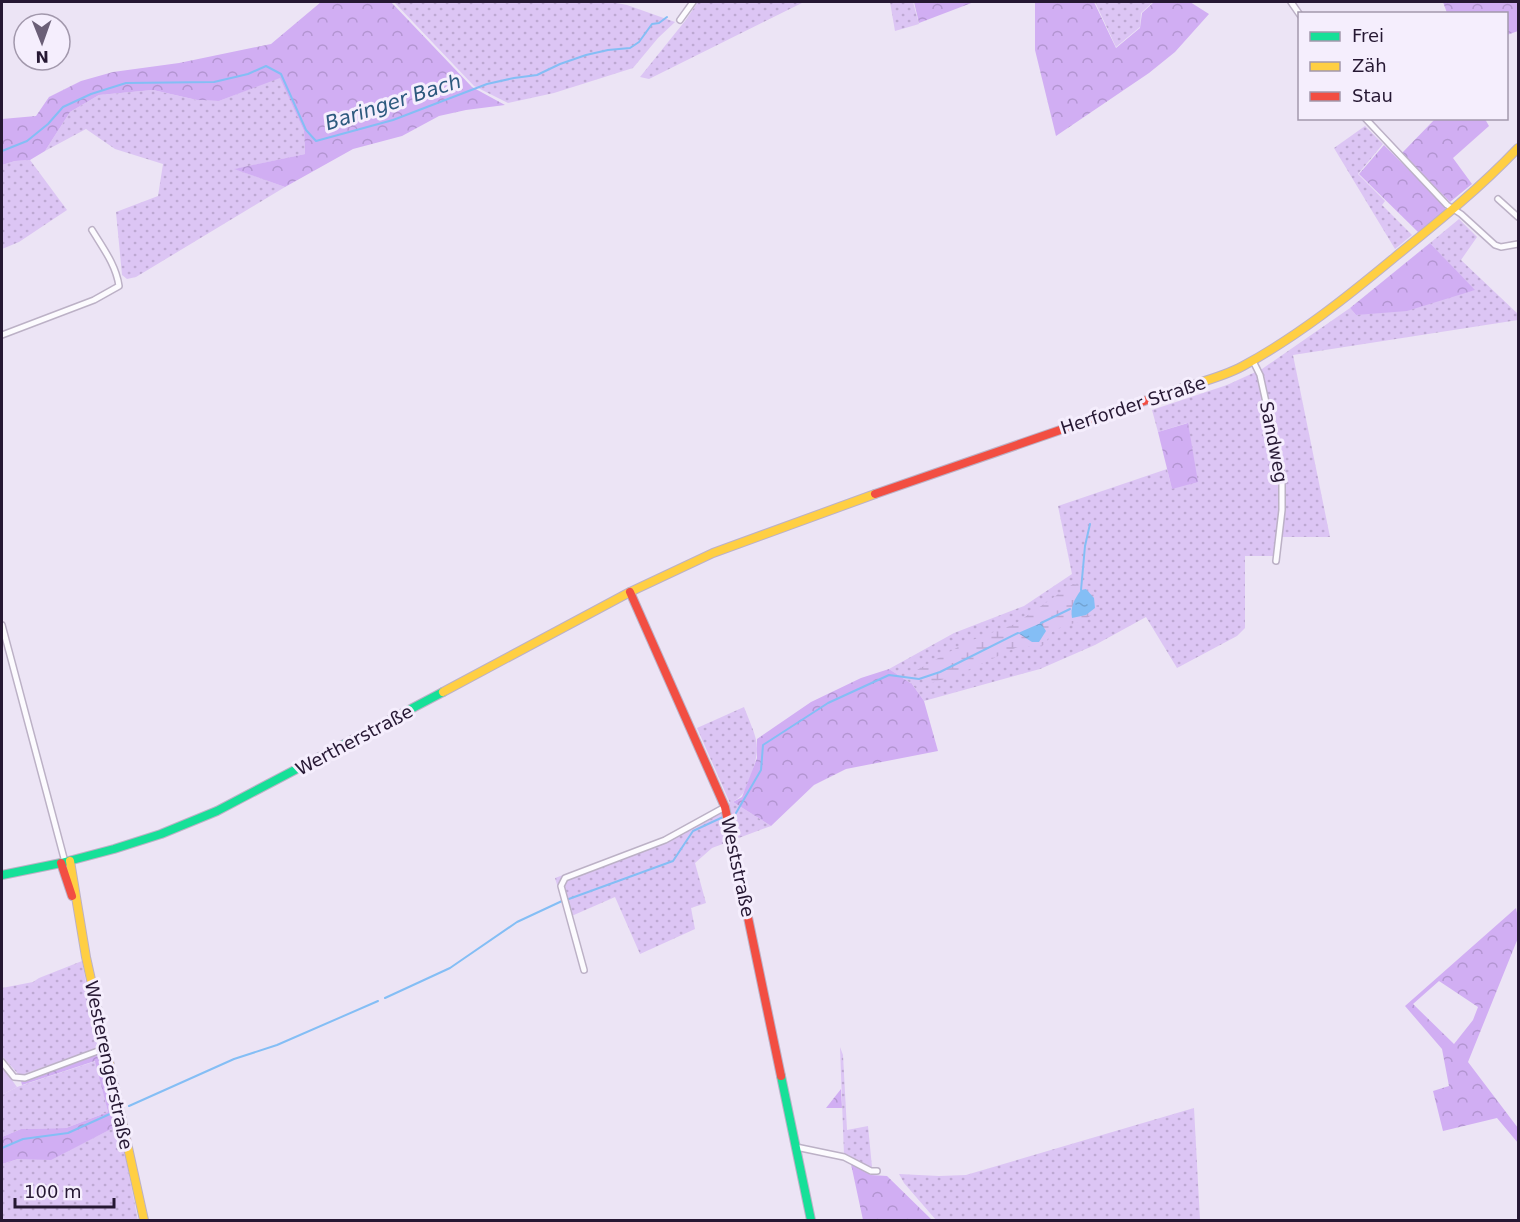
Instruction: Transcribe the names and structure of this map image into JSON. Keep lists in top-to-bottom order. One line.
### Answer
{"streets":{"main road":["Herforder Straße","Wertherstraße","Weststraße","Westerengerstraße"],"street":["Sandweg"]},"crossings":[["Herforder Straße","Sandweg"],["Herforder Straße","Wertherstraße"],["Wertherstraße","Weststraße"],["Wertherstraße","Westerengerstraße"]],"water":["Baringer Bach"],"legend":["Frei","Zäh","Stau"],"scale_bar":"100 m","north":"bottom"}
